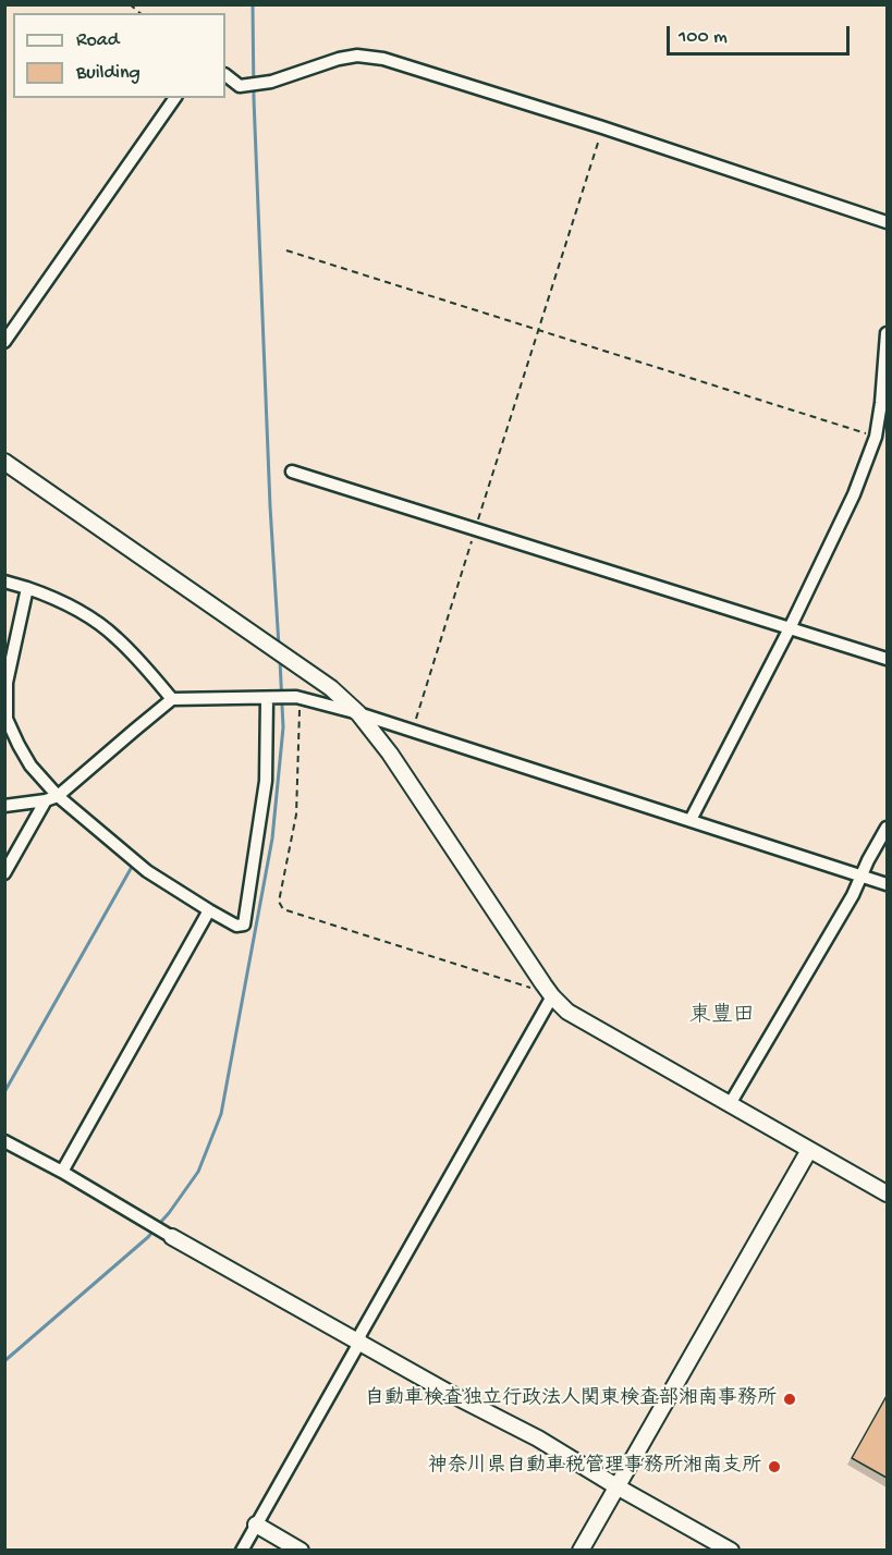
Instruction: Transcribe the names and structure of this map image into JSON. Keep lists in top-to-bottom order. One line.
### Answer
{"districts":["東豊田"],"places":["自動車検査独立行政法人関東検査部湘南事務所","神奈川県自動車税管理事務所湘南支所"],"legend":["Road","Building"],"scale_bar":"100 m"}
